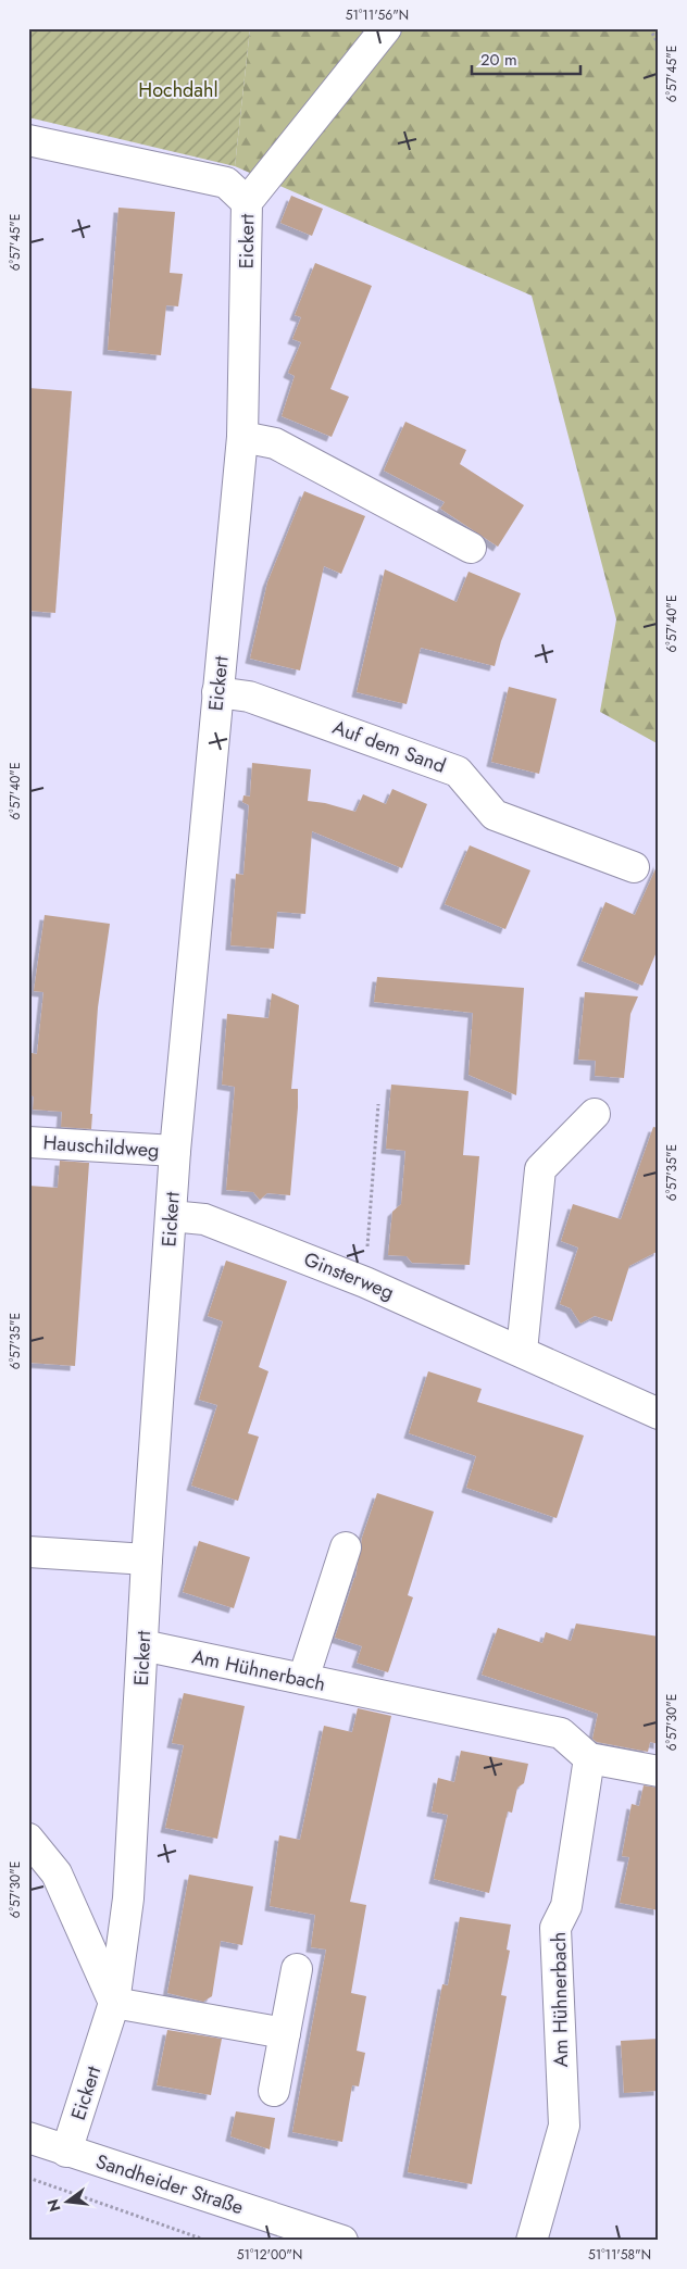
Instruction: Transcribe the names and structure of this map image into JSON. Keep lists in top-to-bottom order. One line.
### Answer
{"streets":{"street":["Eickert","Auf dem Sand","Hauschildweg","Ginsterweg","Am Hühnerbach","Sandheider Straße"]},"crossings":[["Eickert","Auf dem Sand"],["Eickert","Hauschildweg"],["Eickert","Ginsterweg"],["Eickert","Am Hühnerbach"],["Eickert","Sandheider Straße"]],"parks":["Hochdahl"],"scale_bar":"20 m","north":"left","coordinates":["51°11'56\"N","6°57'45\"E","6°57'40\"E","6°57'35\"E","6°57'30\"E","51°12'00\"N","51°11'58\"N"]}
